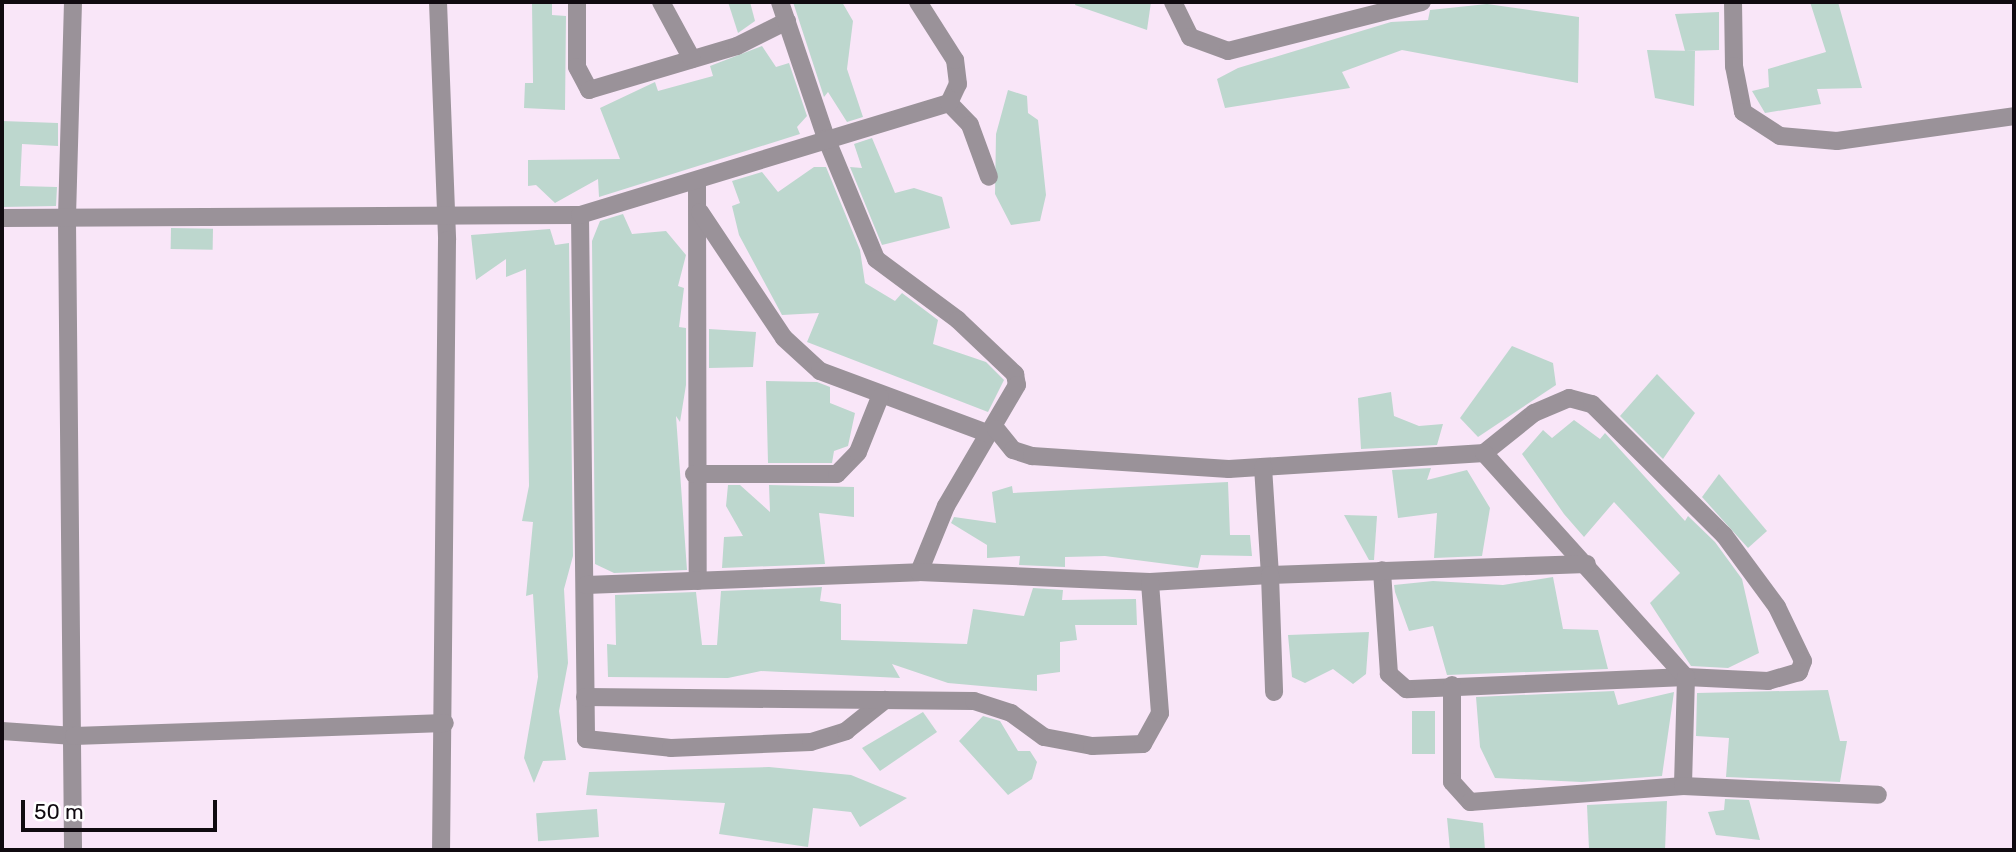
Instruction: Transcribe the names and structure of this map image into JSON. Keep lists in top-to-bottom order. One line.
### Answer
{"scale_bar":"50 m"}
